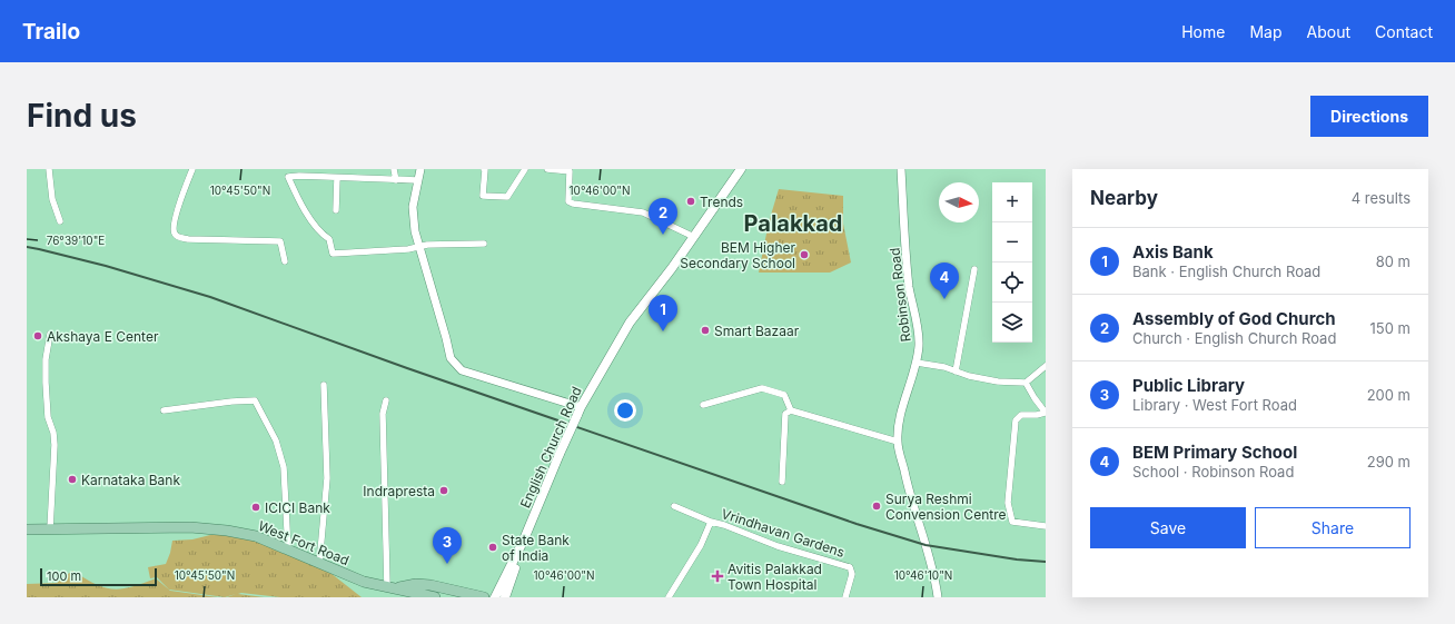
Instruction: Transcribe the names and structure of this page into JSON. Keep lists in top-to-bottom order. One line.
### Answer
{"streets":{"main road":["English Church Road","West Fort Road"],"street":["Robinson Road","Vrindhavan Gardens"]},"districts":["Palakkad"],"places":{"other":["Trends","BEM Higher Secondary School","Smart Bazaar","Akshaya E Center","Karnataka Bank","Indrapresta","Surya Reshmi Convension Centre","ICICI Bank","State Bank of India"],"health":["Avitis Palakkad Town Hospital"]},"scale_bar":"100 m","north":"right","page":{"header":"Trailo","nav":["Home","Map","About","Contact"],"buttons":["Directions",["Save","Share"]],"title":"Find us","heading":["Nearby","4 results"],"map_buttons":["+","−"],"pins":["2","4","1","3"],"list":[{"mark":"1","name":"Axis Bank","note":"Bank · English Church Road","value":"80 m"},{"mark":"2","name":"Assembly of God Church","note":"Church · English Church Road","value":"150 m"},{"mark":"3","name":"Public Library","note":"Library · West Fort Road","value":"200 m"},{"mark":"4","name":"BEM Primary School","note":"School · Robinson Road","value":"290 m"}],"scale":"100 m"},"coordinates":["10°45'50\"N","10°46'00\"N","76°39'10\"E","10°46'10\"N"]}
